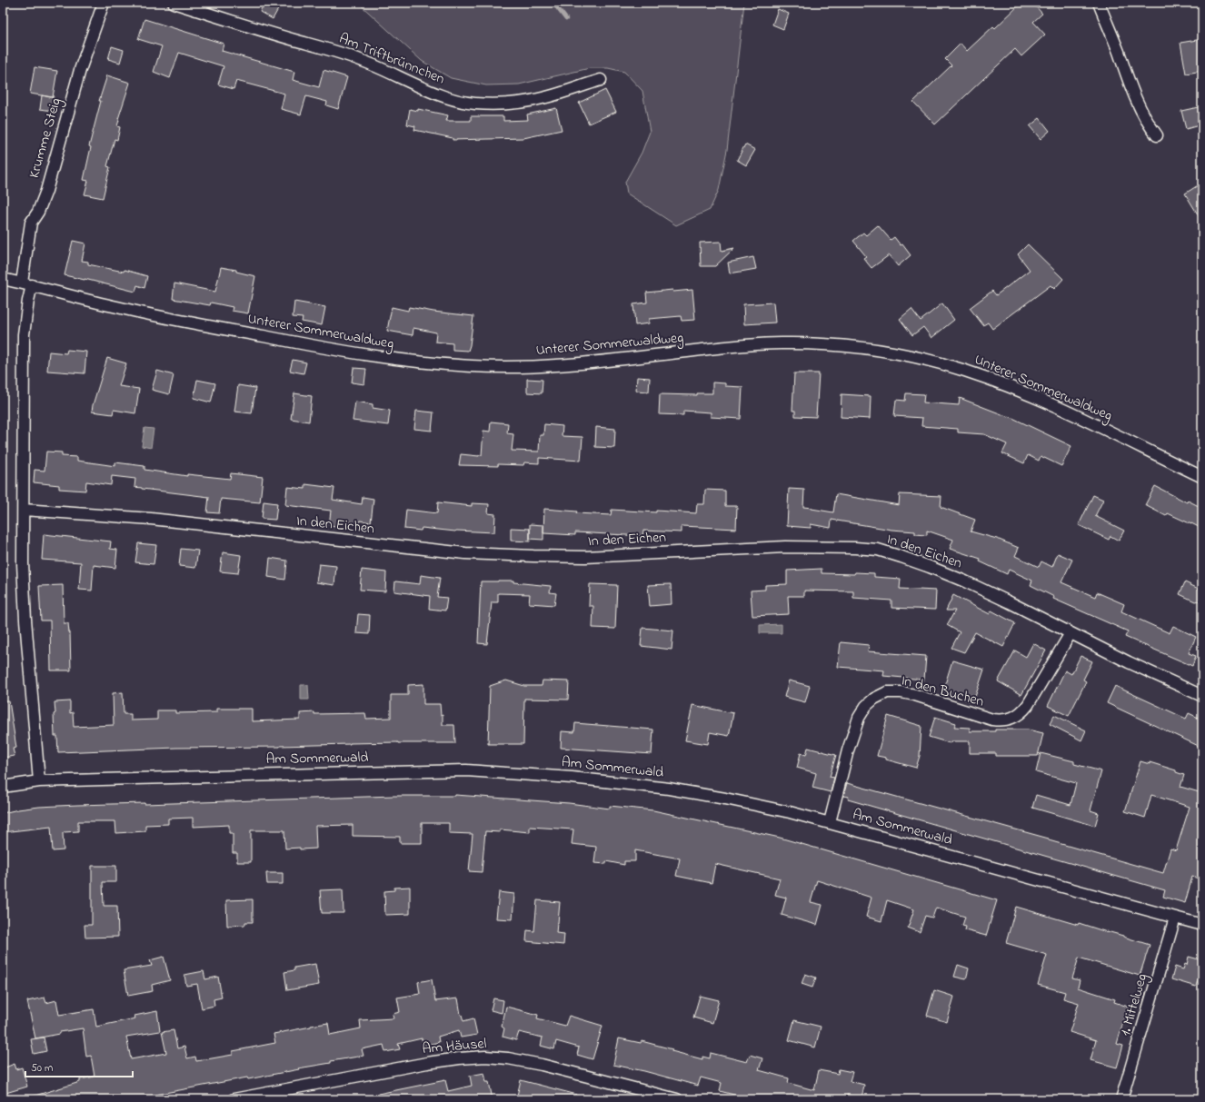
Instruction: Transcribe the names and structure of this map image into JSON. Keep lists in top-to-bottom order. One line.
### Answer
{"streets":{"street":["Am Triftbrünnchen","Krumme Steig","Unterer Sommerwaldweg","In den Eichen","In den Buchen","Am Sommerwald","1. Mittelweg","Am Häusel"]},"crossings":[["Krumme Steig","Unterer Sommerwaldweg"],["Krumme Steig","In den Eichen"],["Krumme Steig","Am Sommerwald"],["In den Eichen","In den Buchen"],["In den Buchen","Am Sommerwald"],["Am Sommerwald","1. Mittelweg"]],"scale_bar":"50 m"}
